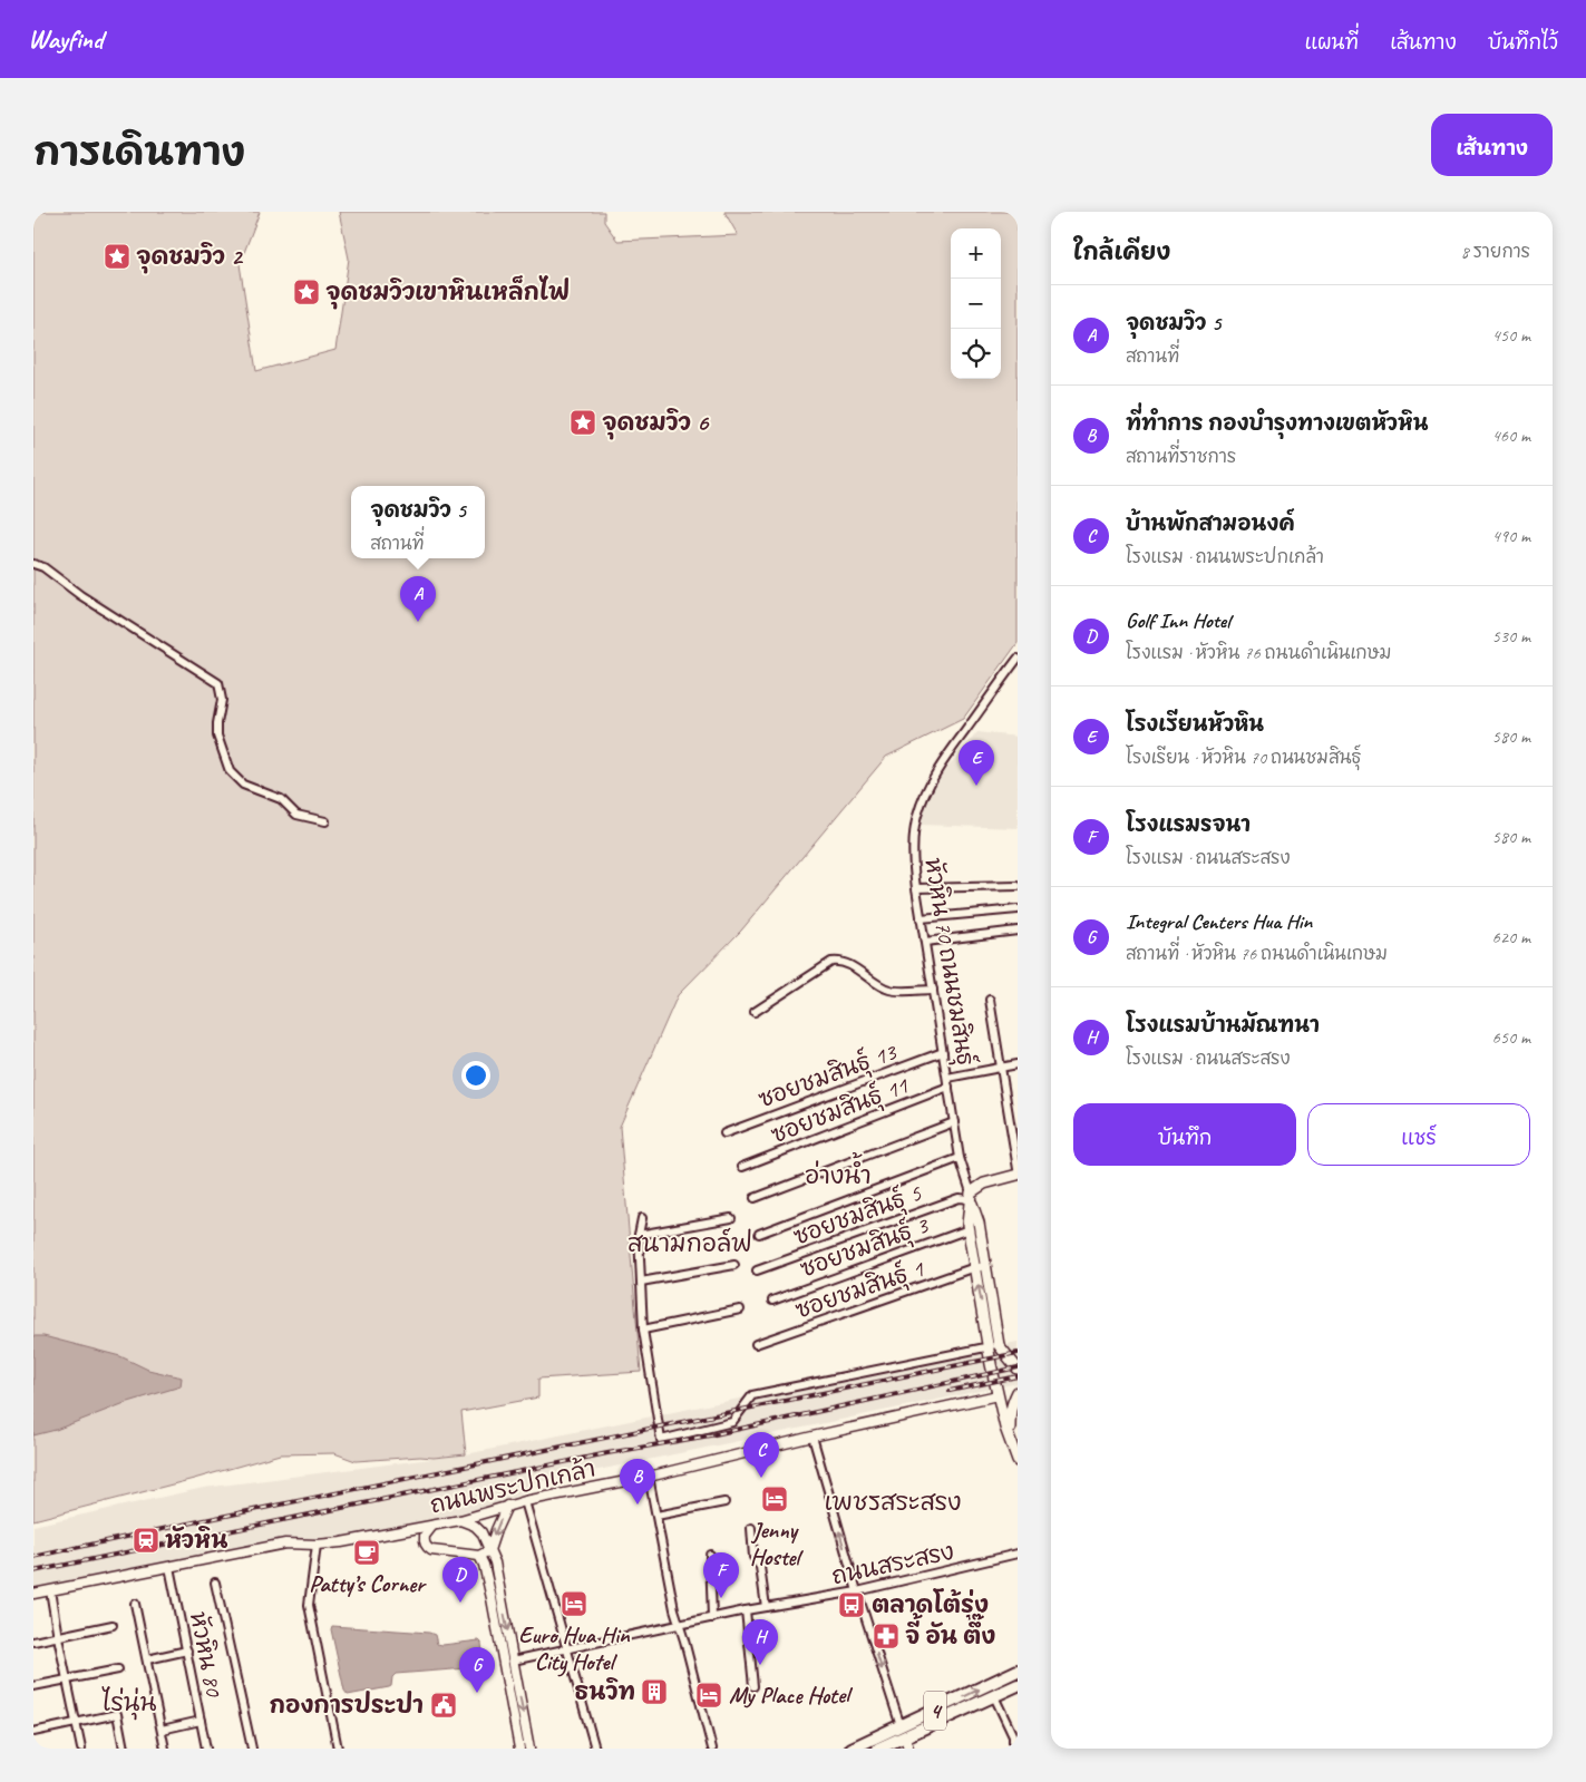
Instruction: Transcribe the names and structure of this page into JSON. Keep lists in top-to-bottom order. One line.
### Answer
{"streets":{"main road":["หัวหิน 70 ถนนชมสินธุ์","4"],"street":["ซอยชมสินธุ์ 13","ซอยชมสินธุ์ 11","ซอยชมสินธุ์ 5","ซอยชมสินธุ์ 3","ซอยชมสินธุ์ 1","ถนนพระปกเกล้า","ถนนสระสรง","หัวหิน 80"]},"crossings":[["หัวหิน 70 ถนนชมสินธุ์","ซอยชมสินธุ์ 13"],["หัวหิน 70 ถนนชมสินธุ์","ซอยชมสินธุ์ 11"],["หัวหิน 70 ถนนชมสินธุ์","ซอยชมสินธุ์ 5"],["หัวหิน 70 ถนนชมสินธุ์","ซอยชมสินธุ์ 3"],["หัวหิน 70 ถนนชมสินธุ์","ซอยชมสินธุ์ 1"],["หัวหิน 70 ถนนชมสินธุ์","ถนนพระปกเกล้า"],["ถนนพระปกเกล้า","หัวหิน 80"]],"districts":["อ่างน้ำ","สนามกอล์ฟ","เพชรสระสรง","ไร่นุ่น"],"places":{"place":["จุดชมวิว 2","จุดชมวิวเขาหินเหล็กไฟ","จุดชมวิว 6"],"hotel":["Jenny Hostel","Euro Hua Hin City Hotel","My Place Hotel"],"station":["หัวหิน"],"cafe":["Patty’s Corner"],"bus stop":["ตลาดโต้รุ่ง"],"pharmacy":["จี้ อัน ตึ๊ง"],"building":["ธนวิท"],"public building":["กองการประปา"]},"page":{"header":"Wayfind","nav":["แผนที่","เส้นทาง","บันทึกไว้"],"title":"การเดินทาง","buttons":["เส้นทาง",["บันทึก","แชร์"]],"heading":["ใกล้เคียง","8 รายการ"],"map_buttons":["+","−"],"list":[{"mark":"A","name":"จุดชมวิว 5","note":"สถานที่","value":"450 m"},{"mark":"B","name":"ที่ทำการ กองบำรุงทางเขตหัวหิน","note":"สถานที่ราชการ","value":"460 m"},{"mark":"C","name":"บ้านพักสามอนงค์","note":"โรงแรม · ถนนพระปกเกล้า","value":"490 m"},{"mark":"D","name":"Golf Inn Hotel","note":"โรงแรม · หัวหิน 76 ถนนดำเนินเกษม","value":"530 m"},{"mark":"E","name":"โรงเรียนหัวหิน","note":"โรงเรียน · หัวหิน 70 ถนนชมสินธุ์","value":"580 m"},{"mark":"F","name":"โรงแรมรจนา","note":"โรงแรม · ถนนสระสรง","value":"580 m"},{"mark":"G","name":"Integral Centers Hua Hin","note":"สถานที่ · หัวหิน 76 ถนนดำเนินเกษม","value":"620 m"},{"mark":"H","name":"โรงแรมบ้านมัณฑนา","note":"โรงแรม · ถนนสระสรง","value":"650 m"}],"popup":["จุดชมวิว 5","สถานที่"],"pins":["A","E","C","B","F","D","H","G"]}}
